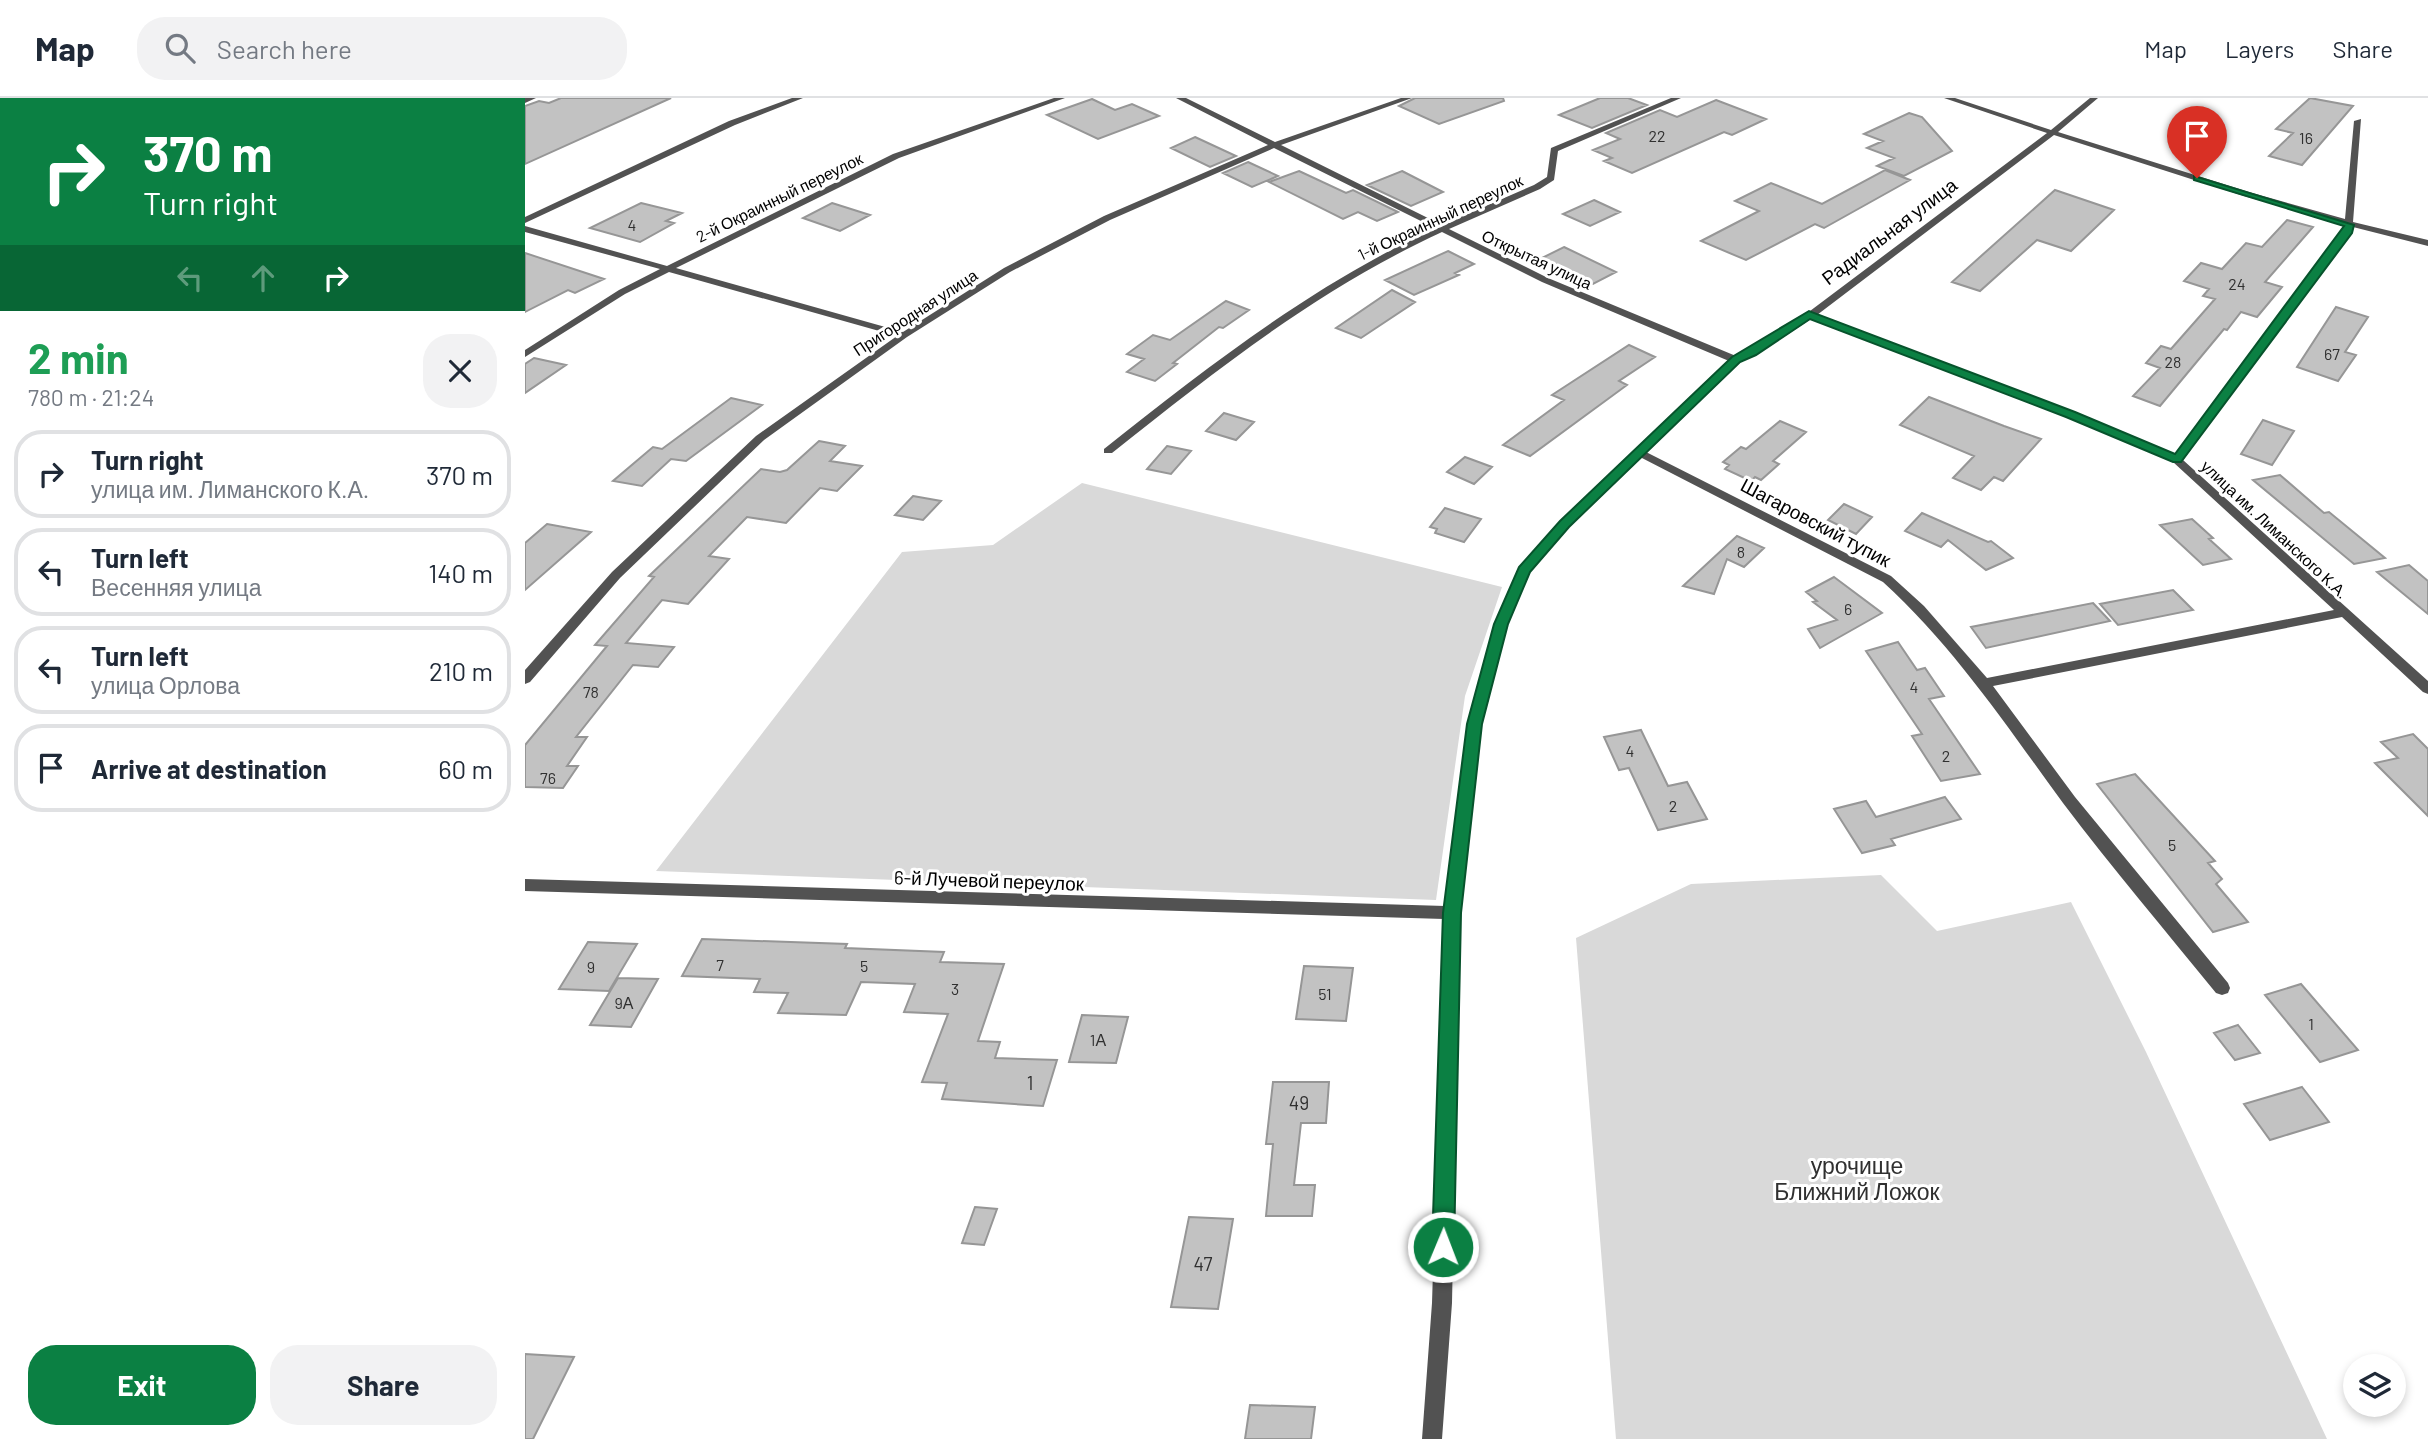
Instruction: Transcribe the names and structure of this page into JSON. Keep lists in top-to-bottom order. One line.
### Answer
{"streets":{"street":["2-й Окраинный переулок","1-й Окраинный переулок","Радиальная улица","Открытая улица","Пригородная улица","Шагаровский тупик","улица им. Лиманского К.А.","6-й Лучевой переулок"]},"crossings":[["1-й Окраинный переулок","Открытая улица"],["Радиальная улица","Открытая улица"],["Радиальная улица","Шагаровский тупик"],["Радиальная улица","улица им. Лиманского К.А."],["Радиальная улица","6-й Лучевой переулок"],["Открытая улица","Пригородная улица"]],"parks":["урочище Ближний Ложок"],"house_numbers":["22","16","4","24","67","28","8","6","4","78","4","2","76","2","5","7","5","9","3","51","9А","1","1А","1","49","47"],"page":{"header":"Map","search":"Search here","nav":["Map","Layers","Share"],"turn":["370 m","Turn right"],"heading":["2 min","780 m · 21:24"],"list":[{"name":"Turn right","note":"улица им. Лиманского К.А.","value":"370 m"},{"name":"Turn left","note":"Весенняя улица","value":"140 m"},{"name":"Turn left","note":"улица Орлова","value":"210 m"},{"name":"Arrive at destination","value":"60 m"}],"buttons":["Exit","Share"]}}
